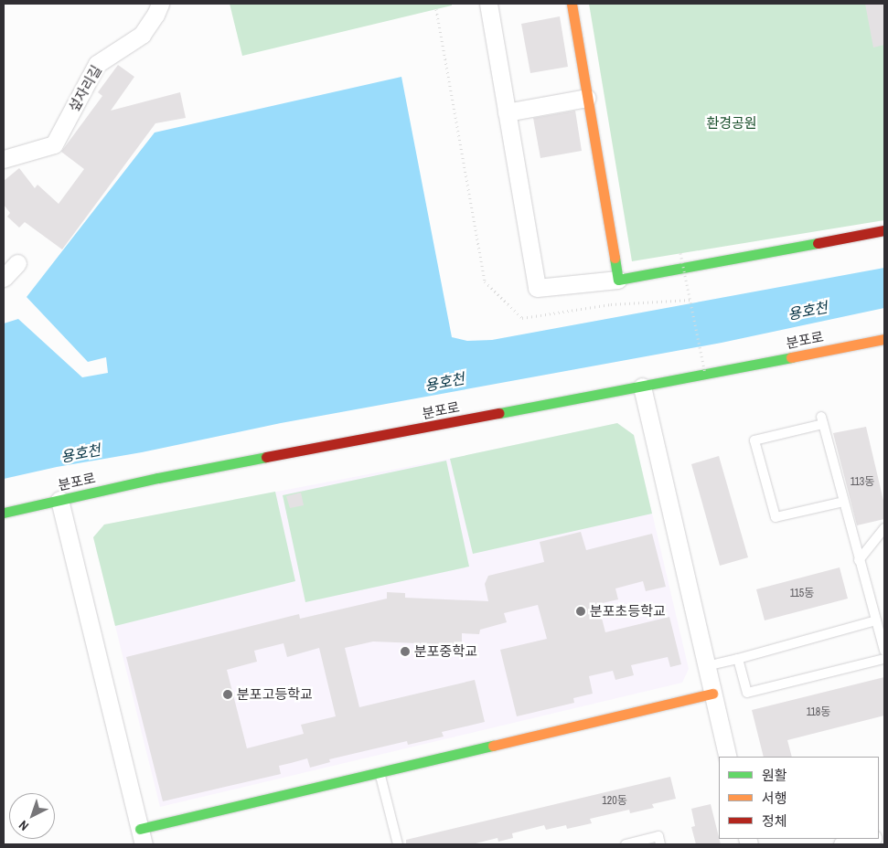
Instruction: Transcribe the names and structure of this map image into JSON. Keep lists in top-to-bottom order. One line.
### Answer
{"streets":{"street":["섶자리길","분포로"]},"water":["용호천"],"parks":["환경공원"],"places":["분포초등학교","분포중학교","분포고등학교"],"house_numbers":["113동","115동","118동","120동"],"legend":["원활","서행","정체"],"north":"bottom left"}
